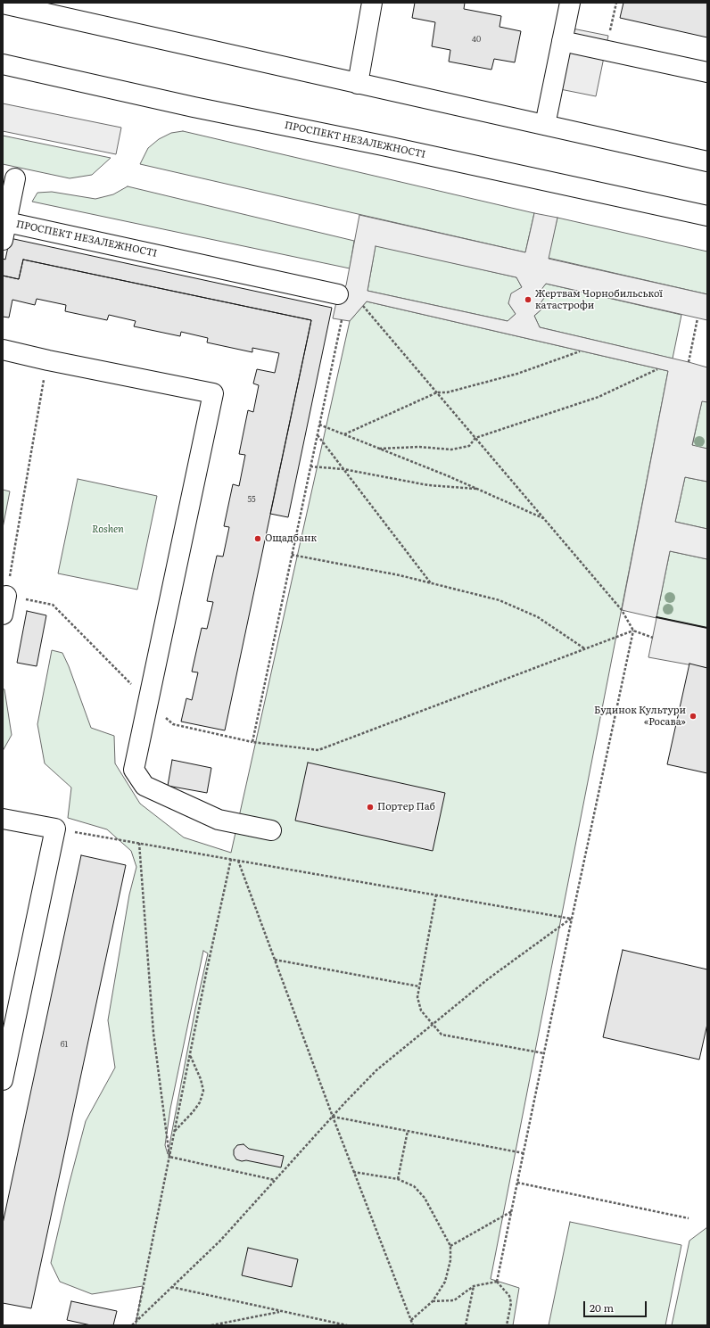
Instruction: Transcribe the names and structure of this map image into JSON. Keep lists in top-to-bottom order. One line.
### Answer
{"streets":{"main road":["ПРОСПЕКТ НЕЗАЛЕЖНОСТІ"]},"parks":["Roshen"],"places":["Жертвам Чорнобильської катастрофи","Ощадбанк","Будинок Культури «Росава»","Портер Паб"],"house_numbers":["40","55","61"],"scale_bar":"20 m"}
